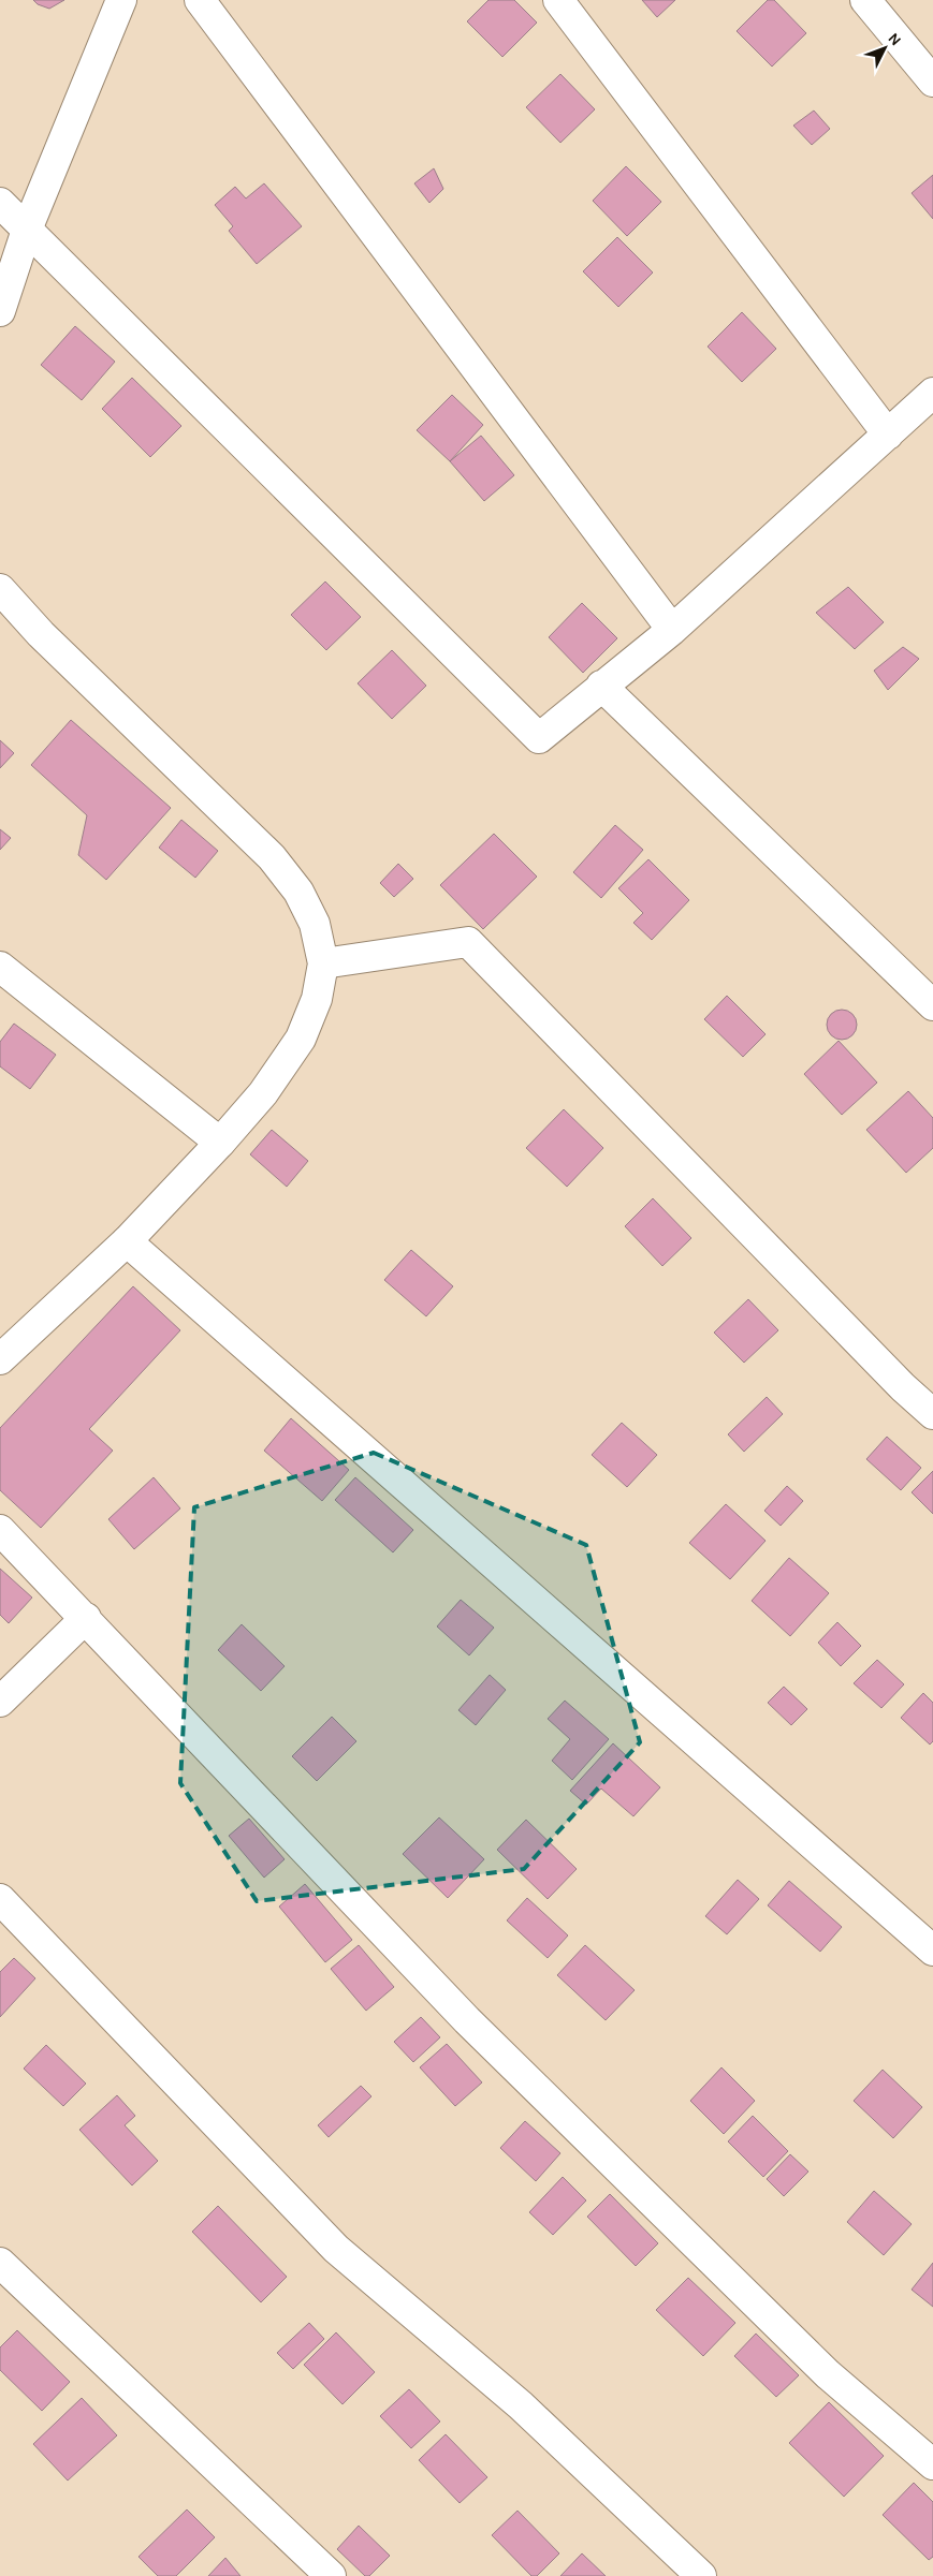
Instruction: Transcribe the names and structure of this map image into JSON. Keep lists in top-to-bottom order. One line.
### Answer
{"north":"top right"}
